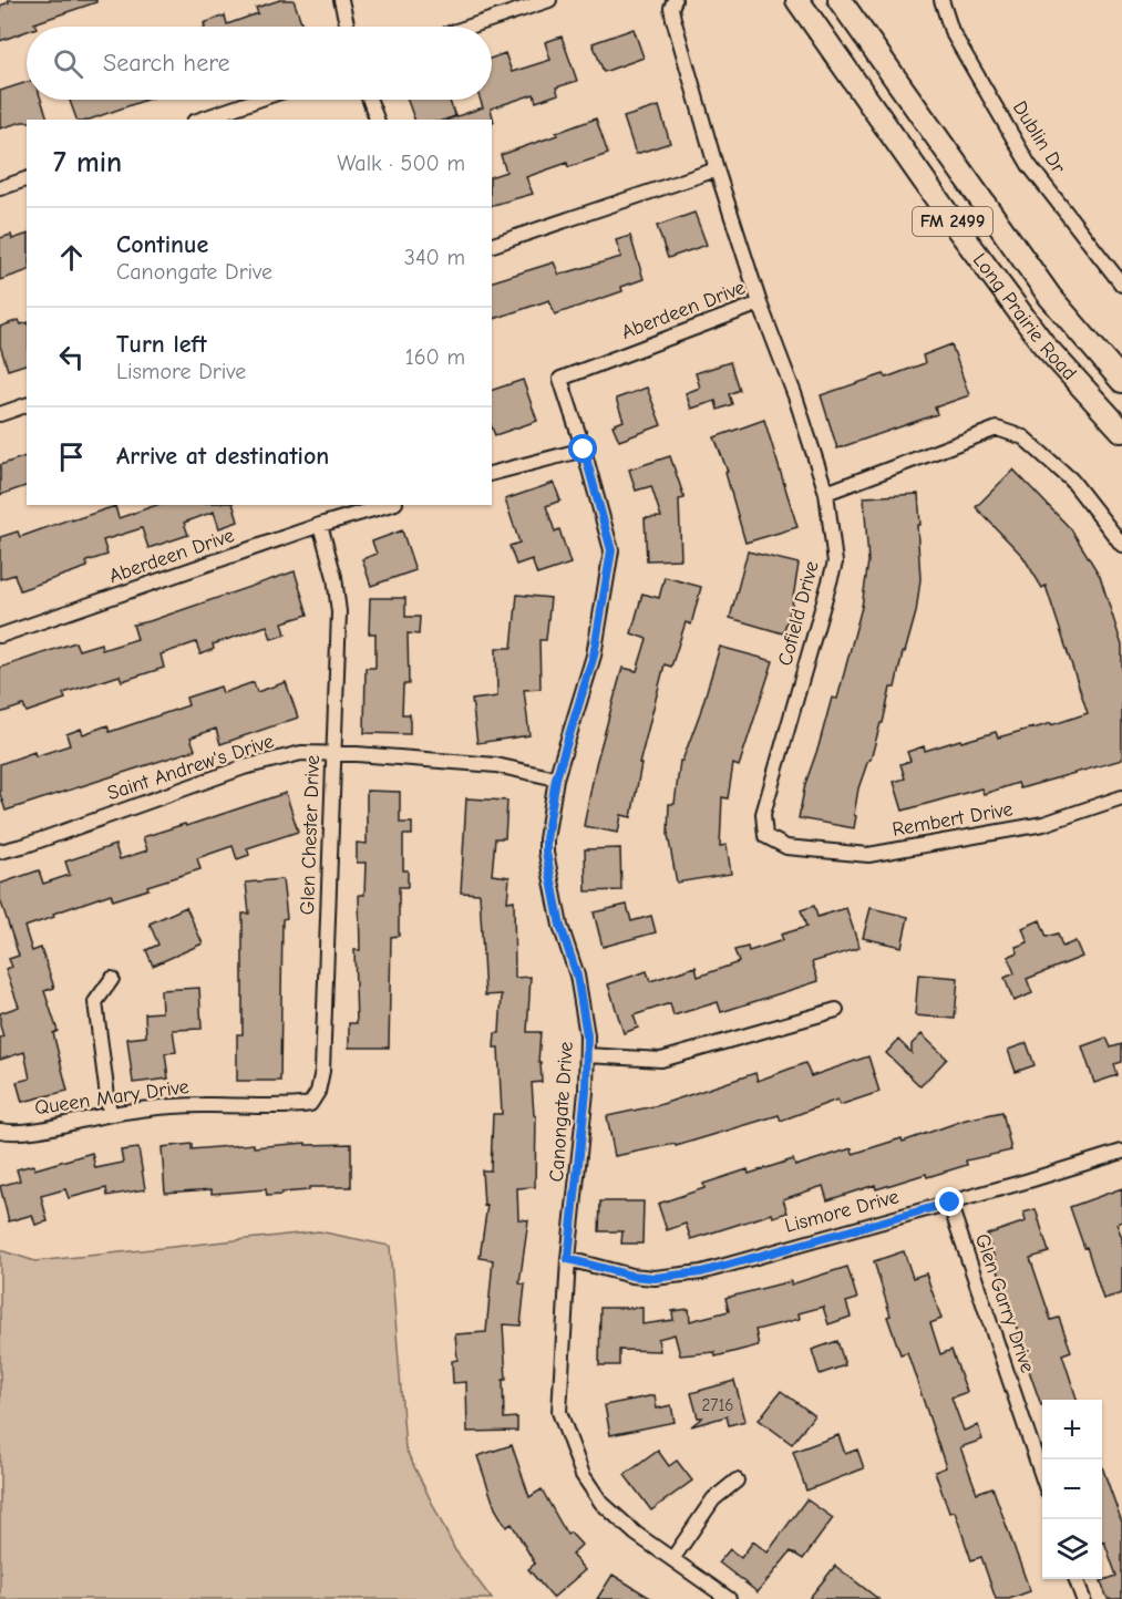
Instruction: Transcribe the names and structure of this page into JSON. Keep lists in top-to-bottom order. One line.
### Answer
{"streets":{"main road":["FM 2499","Long Prairie Road"],"street":["Dublin Dr","Aberdeen Drive","Cofield Drive","Saint Andrew's Drive","Rembert Drive","Glen Chester Drive","Queen Mary Drive","Canongate Drive","Lismore Drive","Glen Garry Drive"]},"crossings":[["Aberdeen Drive","Cofield Drive"],["Aberdeen Drive","Glen Chester Drive"],["Aberdeen Drive","Canongate Drive"],["Cofield Drive","Rembert Drive"],["Saint Andrew's Drive","Glen Chester Drive"],["Saint Andrew's Drive","Canongate Drive"],["Glen Chester Drive","Queen Mary Drive"],["Canongate Drive","Lismore Drive"],["Lismore Drive","Glen Garry Drive"]],"house_numbers":["2716"],"page":{"search":"Search here","heading":["7 min","Walk · 500 m"],"list":[["Continue","Canongate Drive","340 m"],["Turn left","Lismore Drive","160 m"],"Arrive at destination"],"map_buttons":["+","−"]}}
